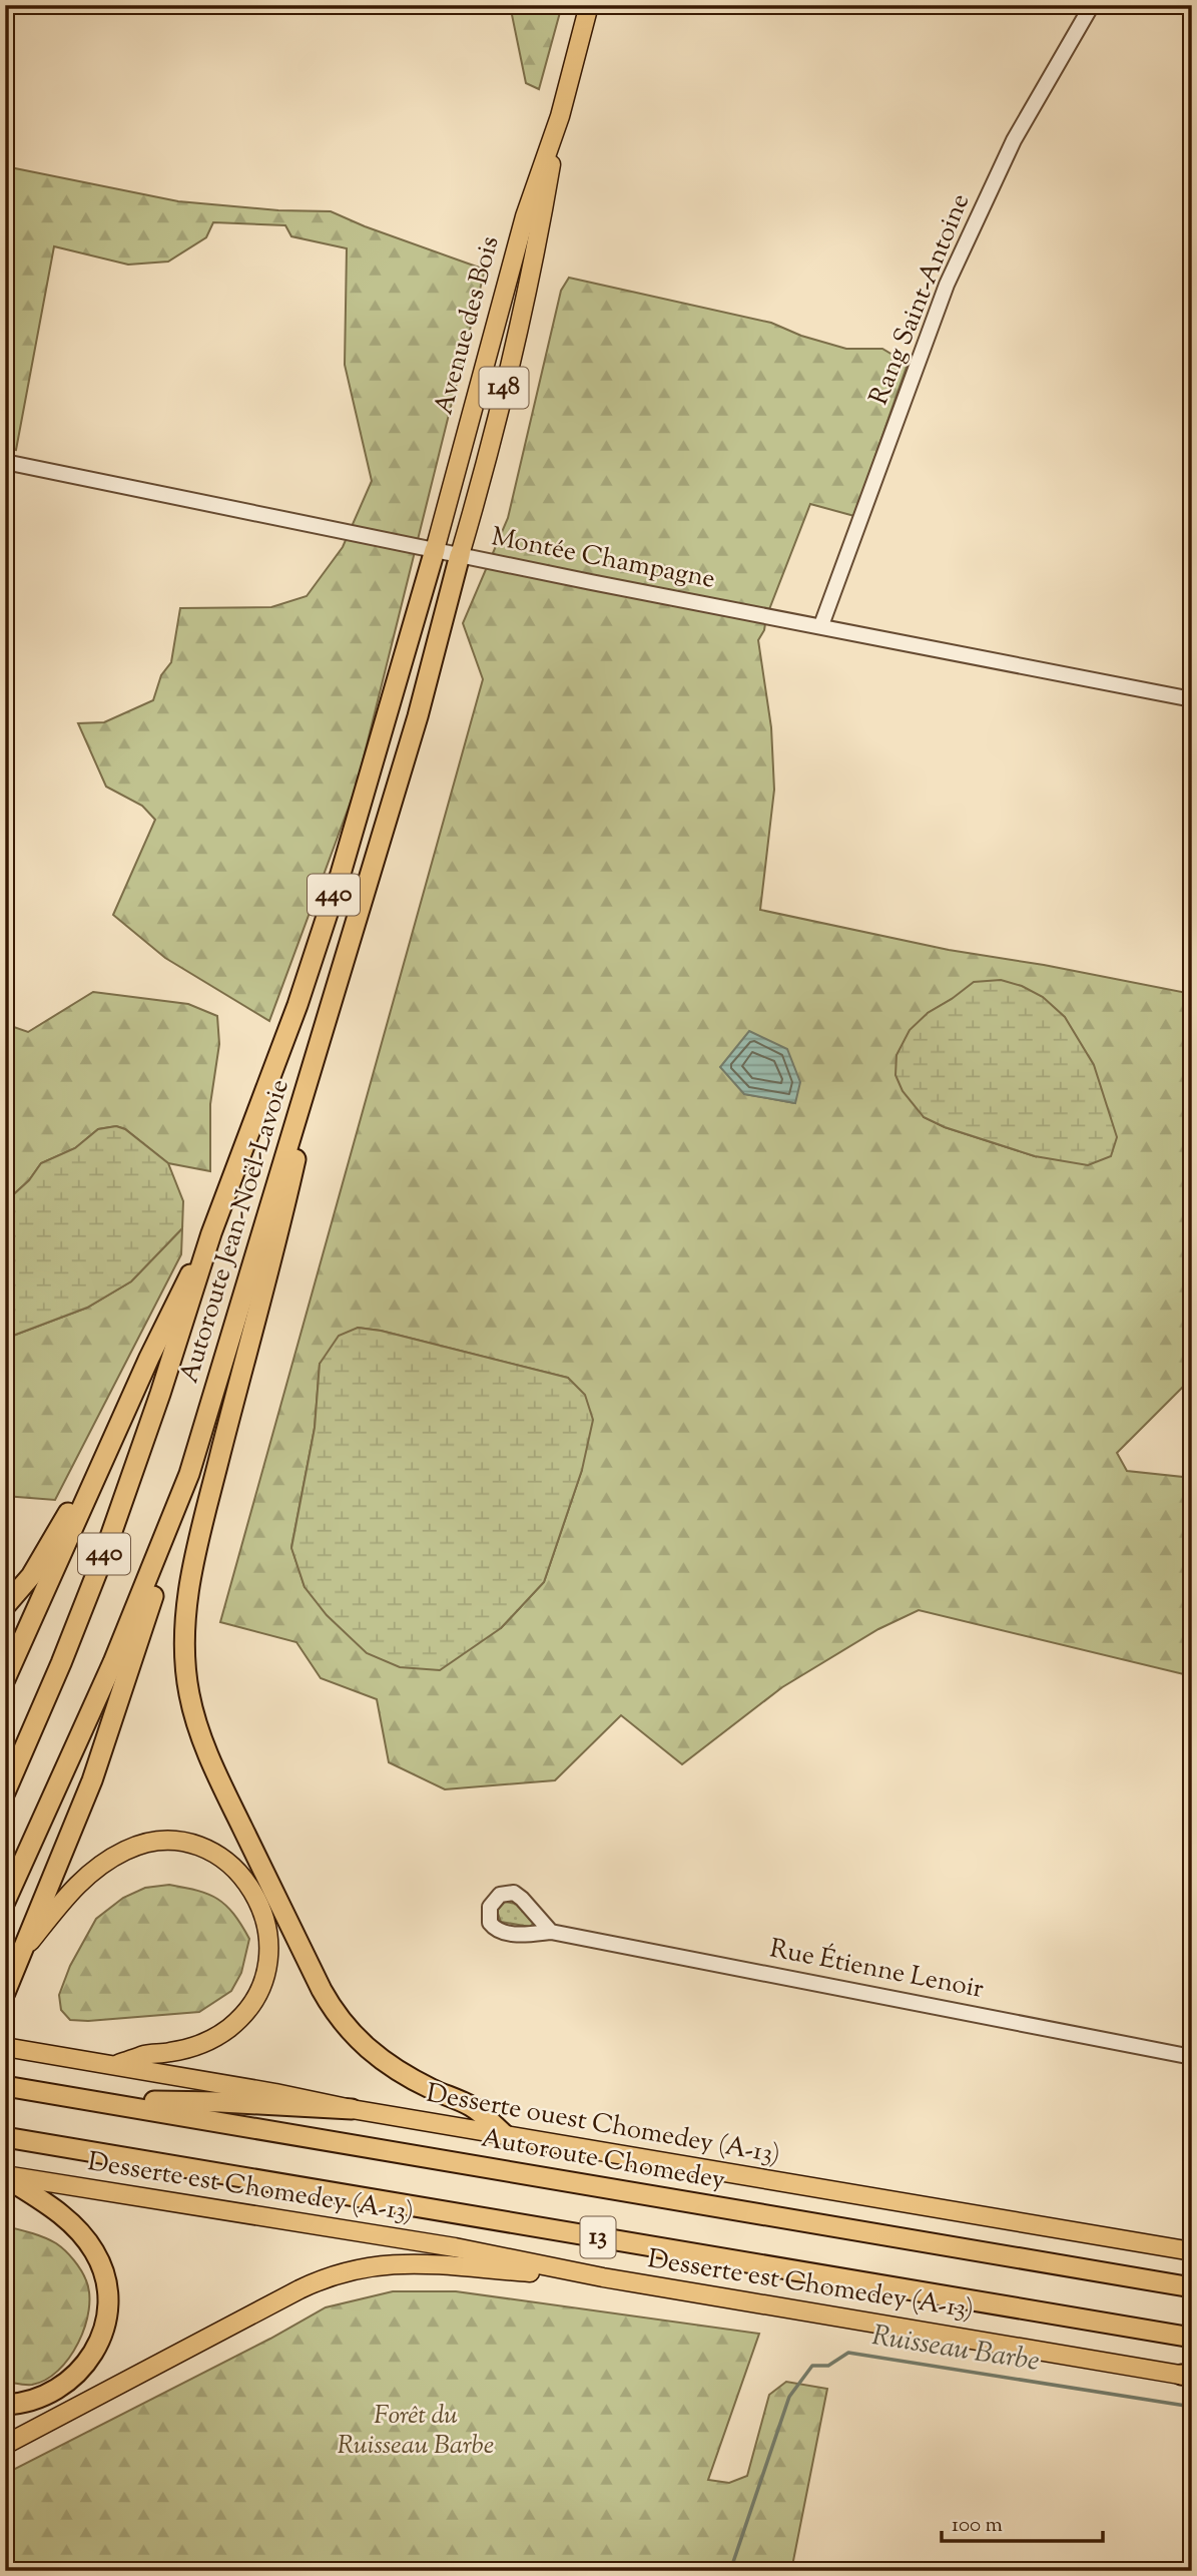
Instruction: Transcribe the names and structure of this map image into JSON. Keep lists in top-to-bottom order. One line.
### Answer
{"streets":{"highway":["440","Autoroute Jean-Noël-Lavoie","Autoroute Chomedey","13"],"main road":["Avenue des Bois","148","Desserte ouest Chomedey (A-13)","Desserte est Chomedey (A-13)"],"street":["Rang Saint-Antoine","Montée Champagne","Rue Étienne Lenoir"]},"crossings":[["Rang Saint-Antoine","Montée Champagne"],["Avenue des Bois","Montée Champagne"],["Avenue des Bois","Autoroute Jean-Noël-Lavoie"],["Montée Champagne","Autoroute Jean-Noël-Lavoie"]],"water":["Ruisseau Barbe"],"parks":["Forêt du Ruisseau Barbe"],"scale_bar":"100 m"}
